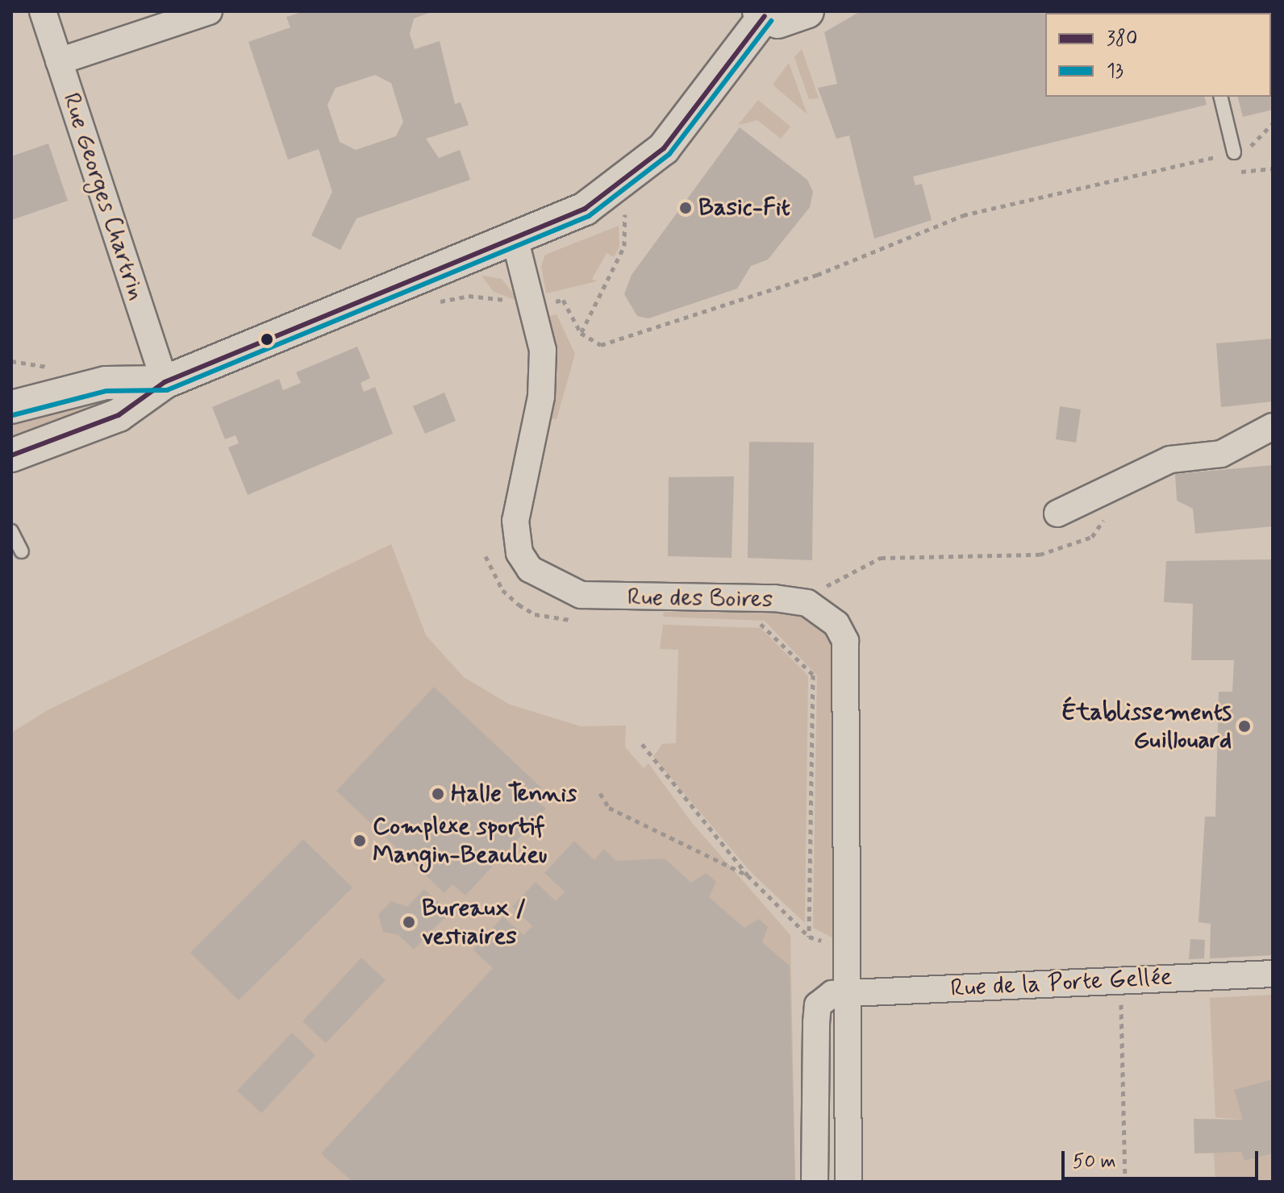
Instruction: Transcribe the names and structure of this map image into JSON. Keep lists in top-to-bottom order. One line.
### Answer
{"streets":{"street":["Rue Georges Chartrin","Rue des Boires","Rue de la Porte Gellée"]},"crossings":[["Rue des Boires","Rue de la Porte Gellée"]],"places":["Basic-Fit","Établissements Guillouard","Halle Tennis","Complexe sportif Mangin-Beaulieu","Bureaux / vestiaires"],"lines":["transit line 380","transit line 13"],"legend":["380","13"],"scale_bar":"50 m"}
